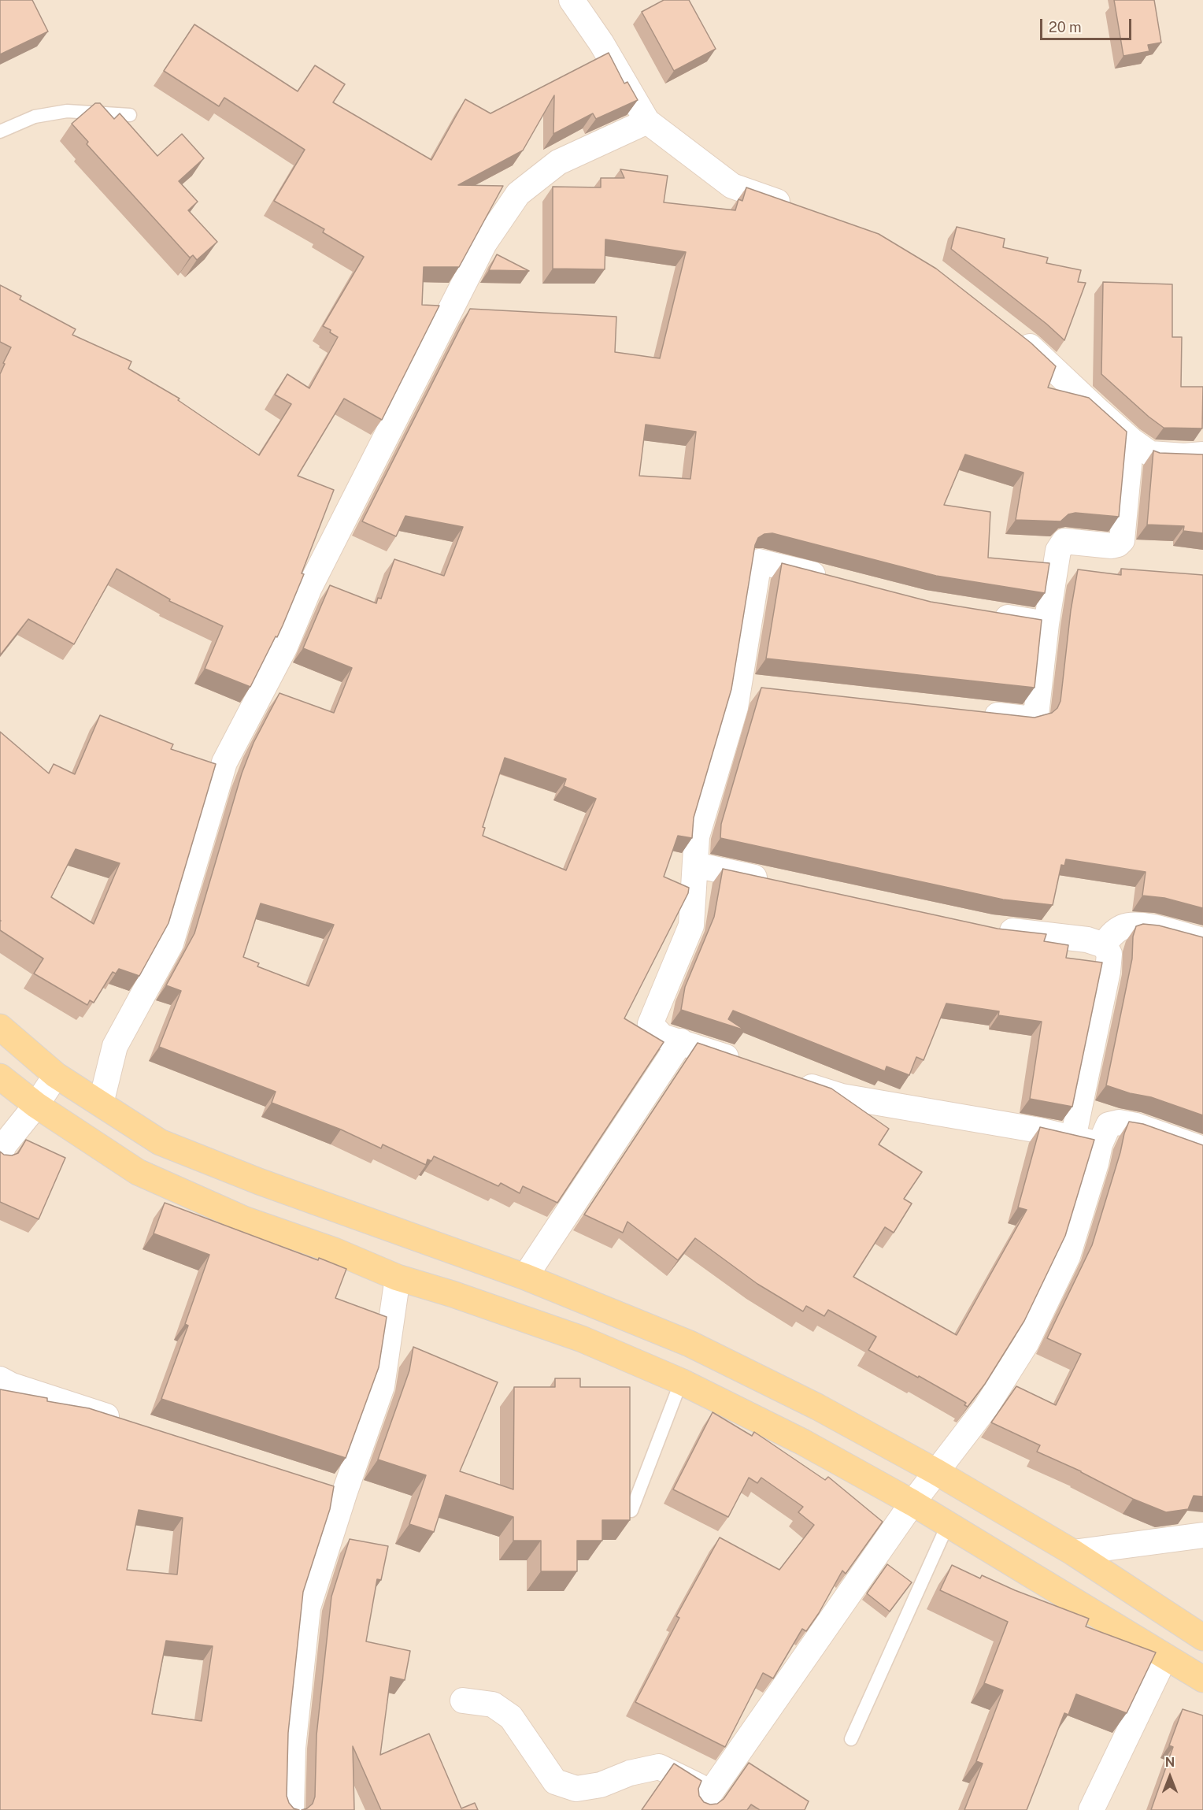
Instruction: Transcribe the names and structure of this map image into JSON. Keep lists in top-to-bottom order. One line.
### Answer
{"scale_bar":"20 m","north":"top"}
